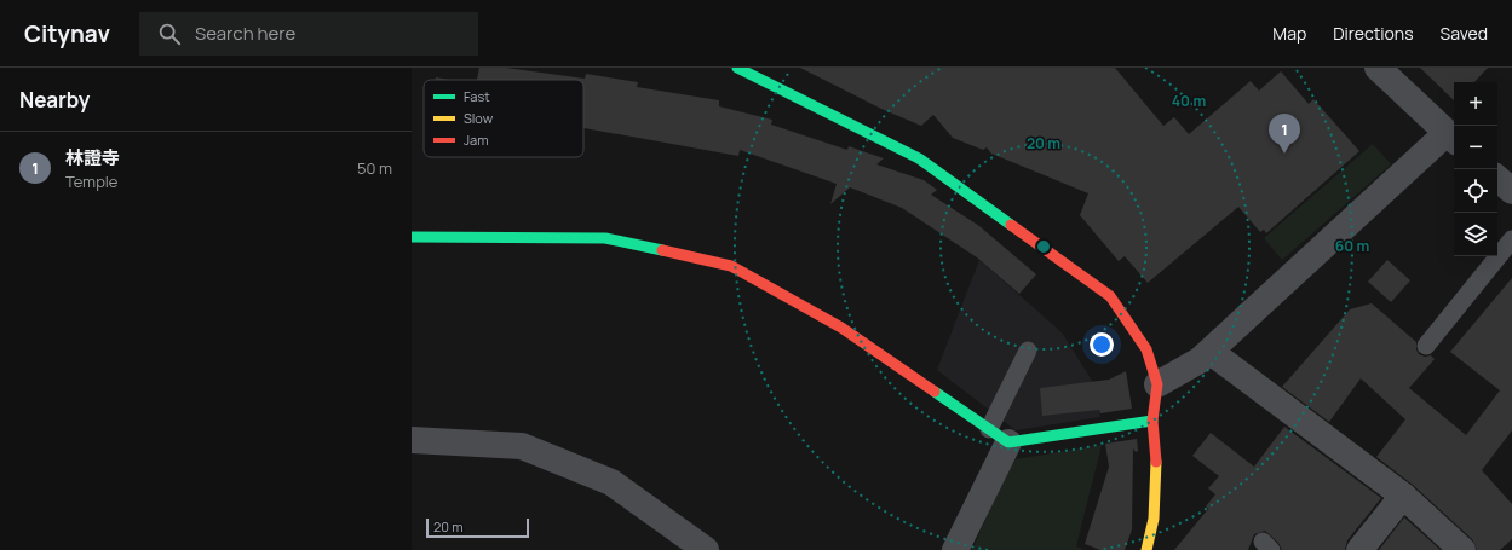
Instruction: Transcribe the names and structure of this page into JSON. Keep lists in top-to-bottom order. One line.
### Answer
{"legend":["Fast","Slow","Jam"],"scale_bar":"20 m","page":{"header":"Citynav","search":"Search here","nav":["Map","Directions","Saved"],"heading":"Nearby","map_buttons":["+","−"],"pins":"1","list":[{"mark":"1","name":"林證寺","note":"Temple","value":"50 m"}],"scale":"20 m"},"rings":["40 m","20 m","60 m"]}
